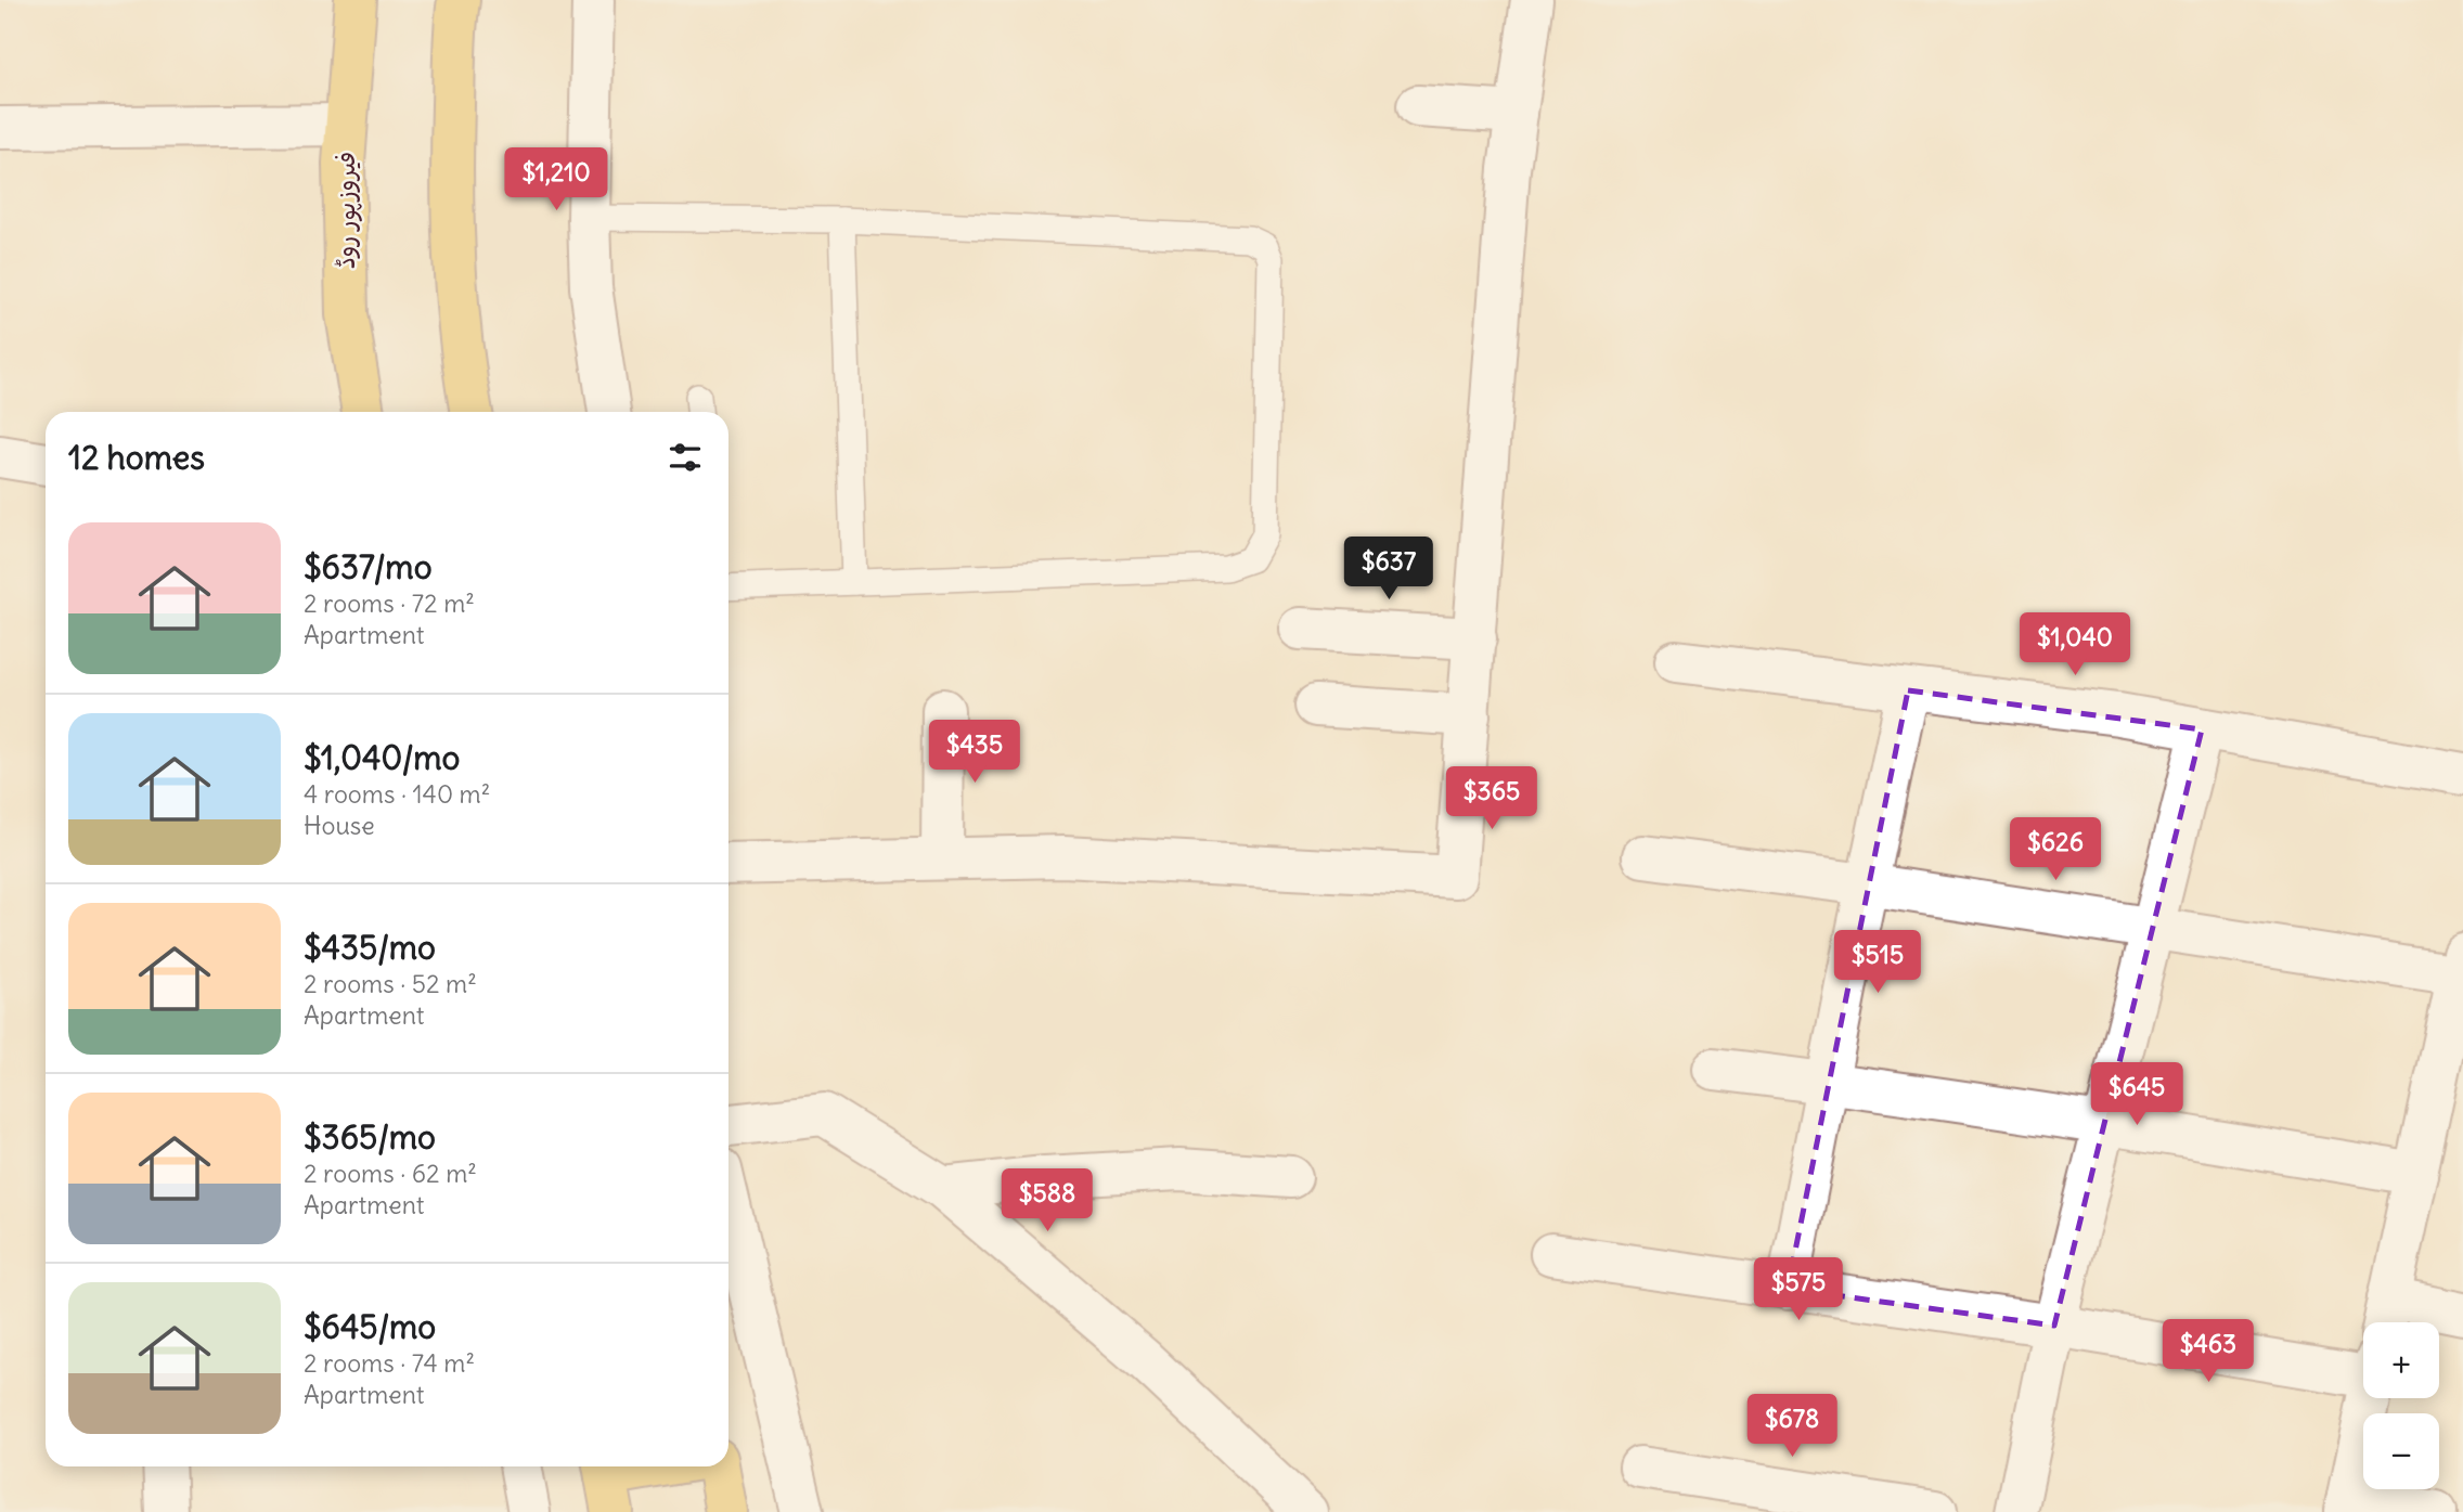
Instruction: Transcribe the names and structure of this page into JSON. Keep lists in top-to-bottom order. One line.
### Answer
{"streets":{"highway":["فیروزپور روڈ"]},"page":{"price":["$1,210","$637","$1,040","$435","$365","$626","$515","$645","$588","$575","$463","$678"],"heading":"12 homes","list":[{"name":"$637/mo","note":"2 rooms · 72 m² · Apartment"},{"name":"$1,040/mo","note":"4 rooms · 140 m² · House"},{"name":"$435/mo","note":"2 rooms · 52 m² · Apartment"},{"name":"$365/mo","note":"2 rooms · 62 m² · Apartment"},{"name":"$645/mo","note":"2 rooms · 74 m² · Apartment"}],"map_buttons":["+","−"]}}
